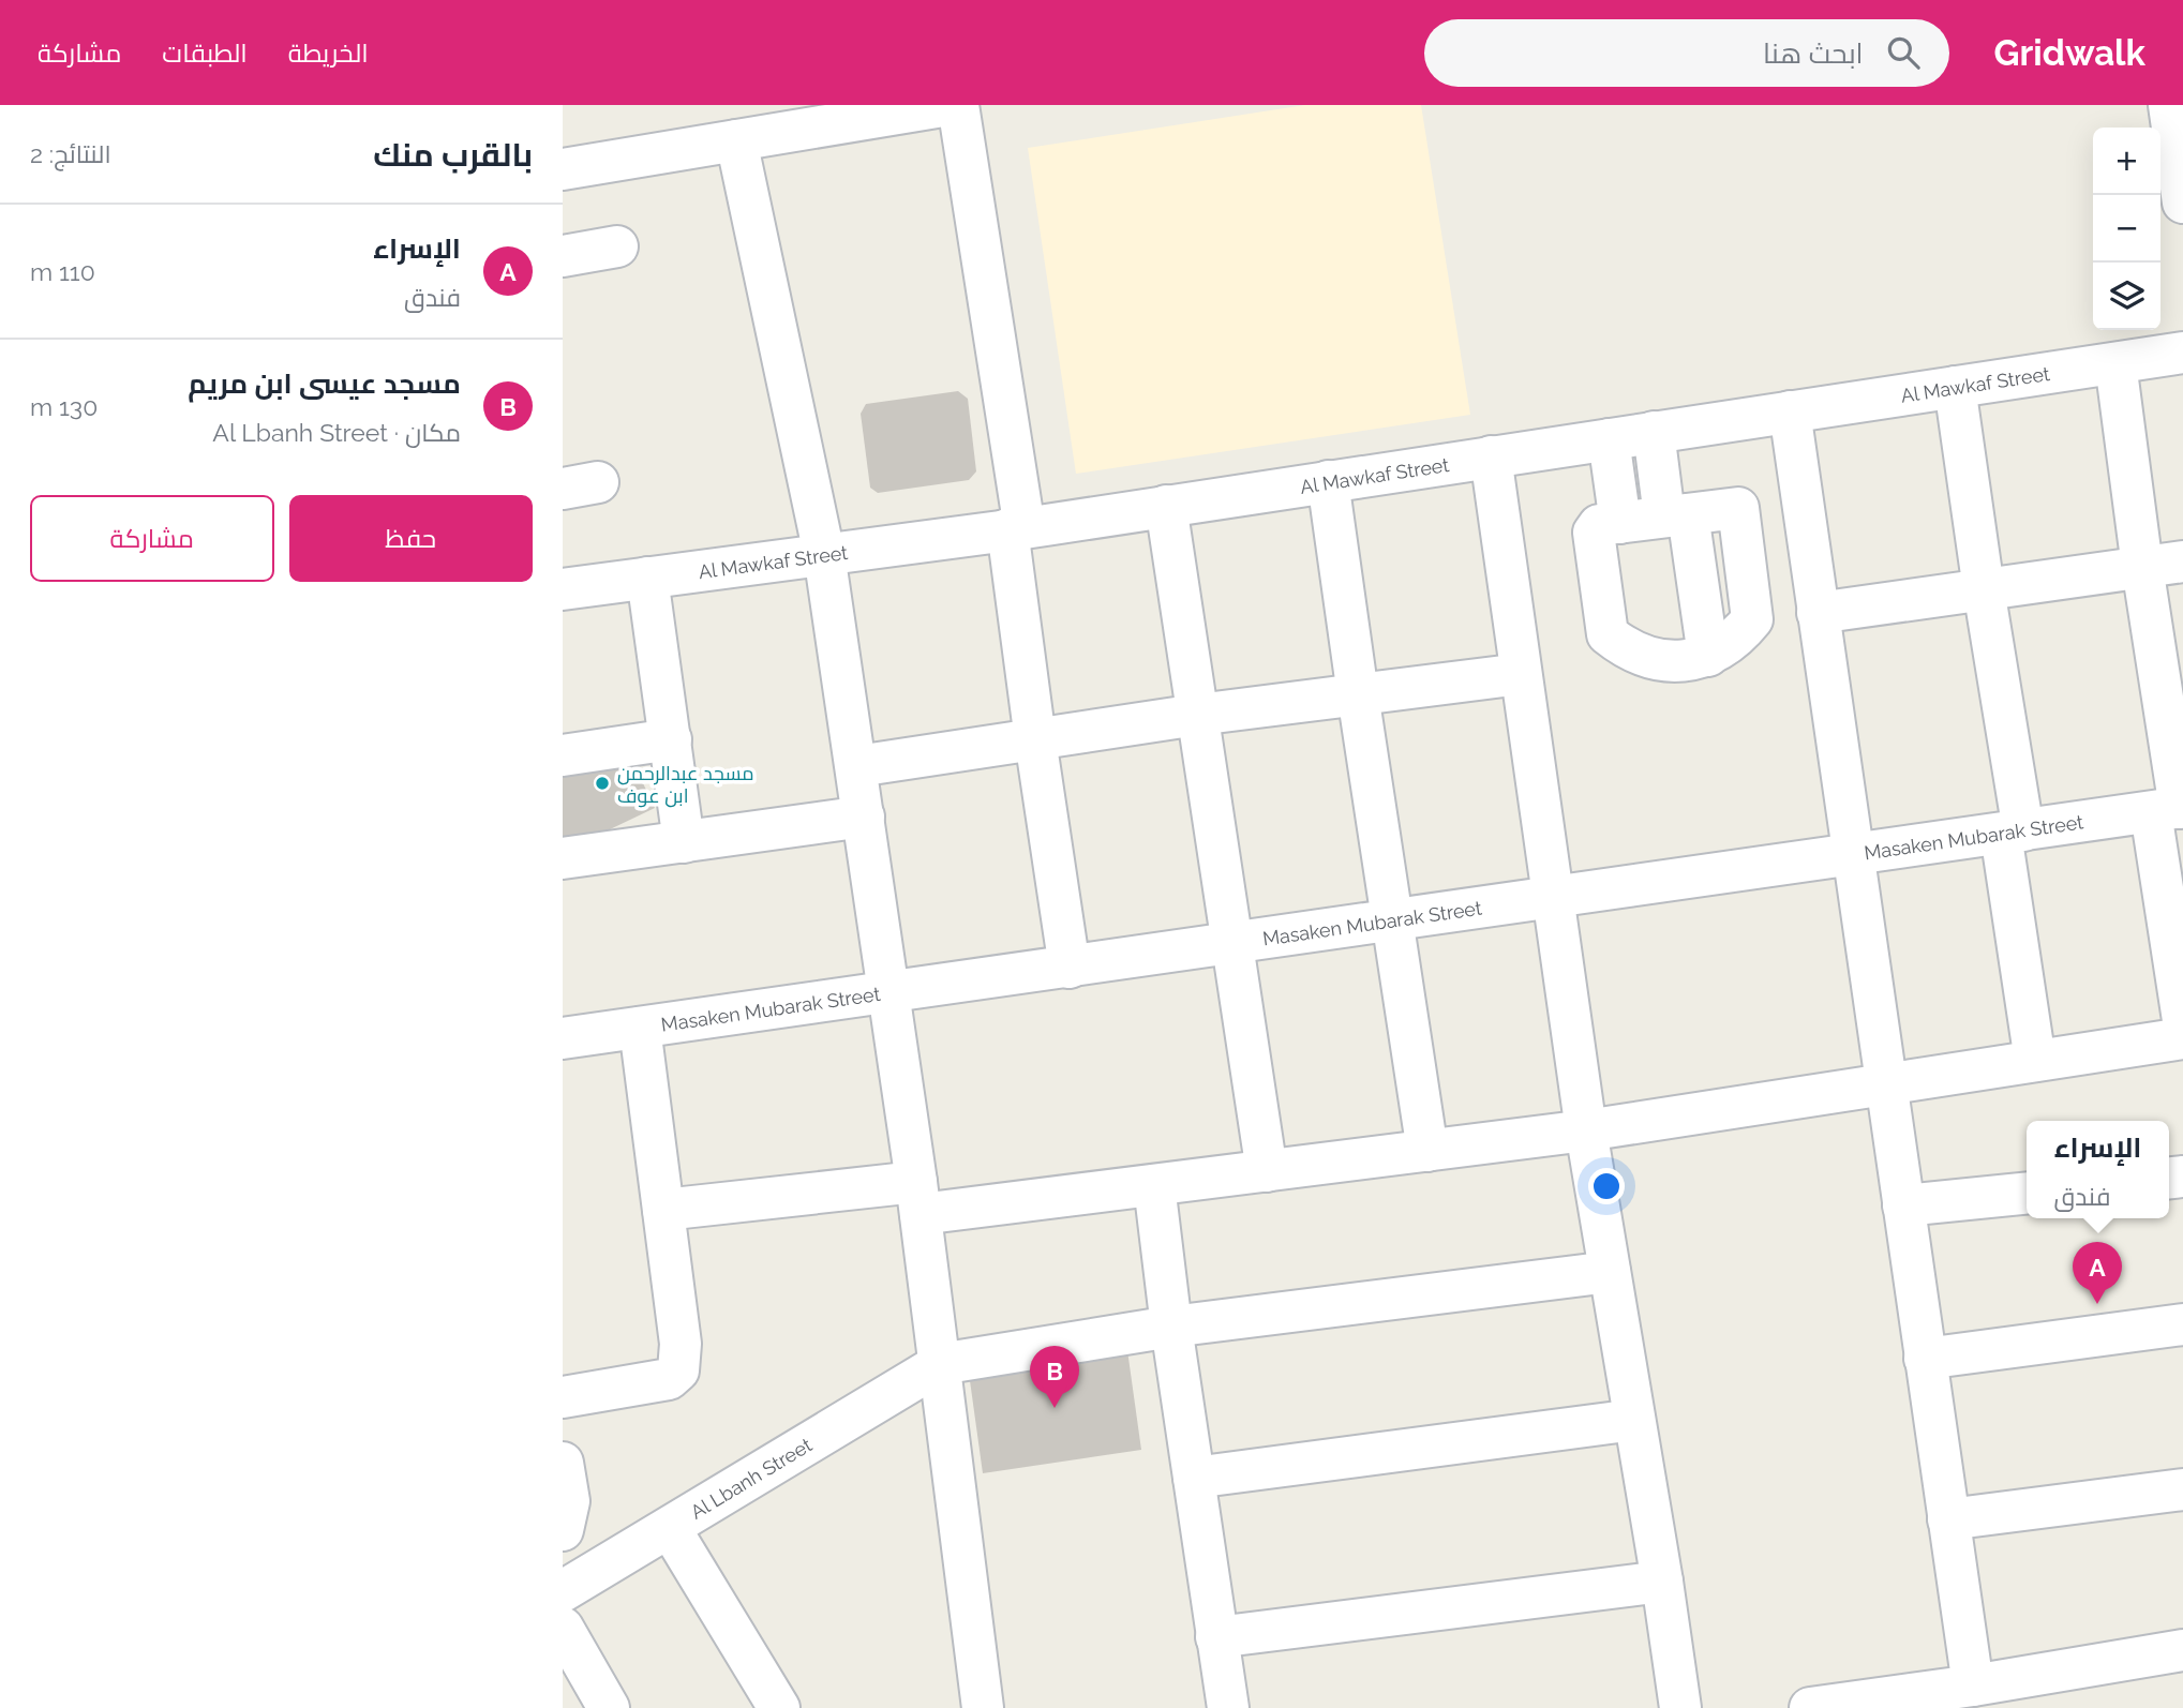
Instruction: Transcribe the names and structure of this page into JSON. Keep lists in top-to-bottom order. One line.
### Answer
{"streets":{"street":["Al Mawkaf Street","Masaken Mubarak Street","Al Lbanh Street"]},"places":["مسجد عبدالرحمن ابن عوف"],"page":{"header":"Gridwalk","search":"ابحث هنا","nav":["الخريطة","الطبقات","مشاركة"],"heading":["بالقرب منك","النتائج: 2"],"map_buttons":["+","−"],"list":[{"mark":"A","name":"الإسراء","note":"فندق","value":"110 m"},{"mark":"B","name":"مسجد عيسى ابن مريم","note":"مكان · Al Lbanh Street","value":"130 m"}],"buttons":["حفظ","مشاركة"],"popup":["الإسراء","فندق"],"pins":["A","B"]}}
